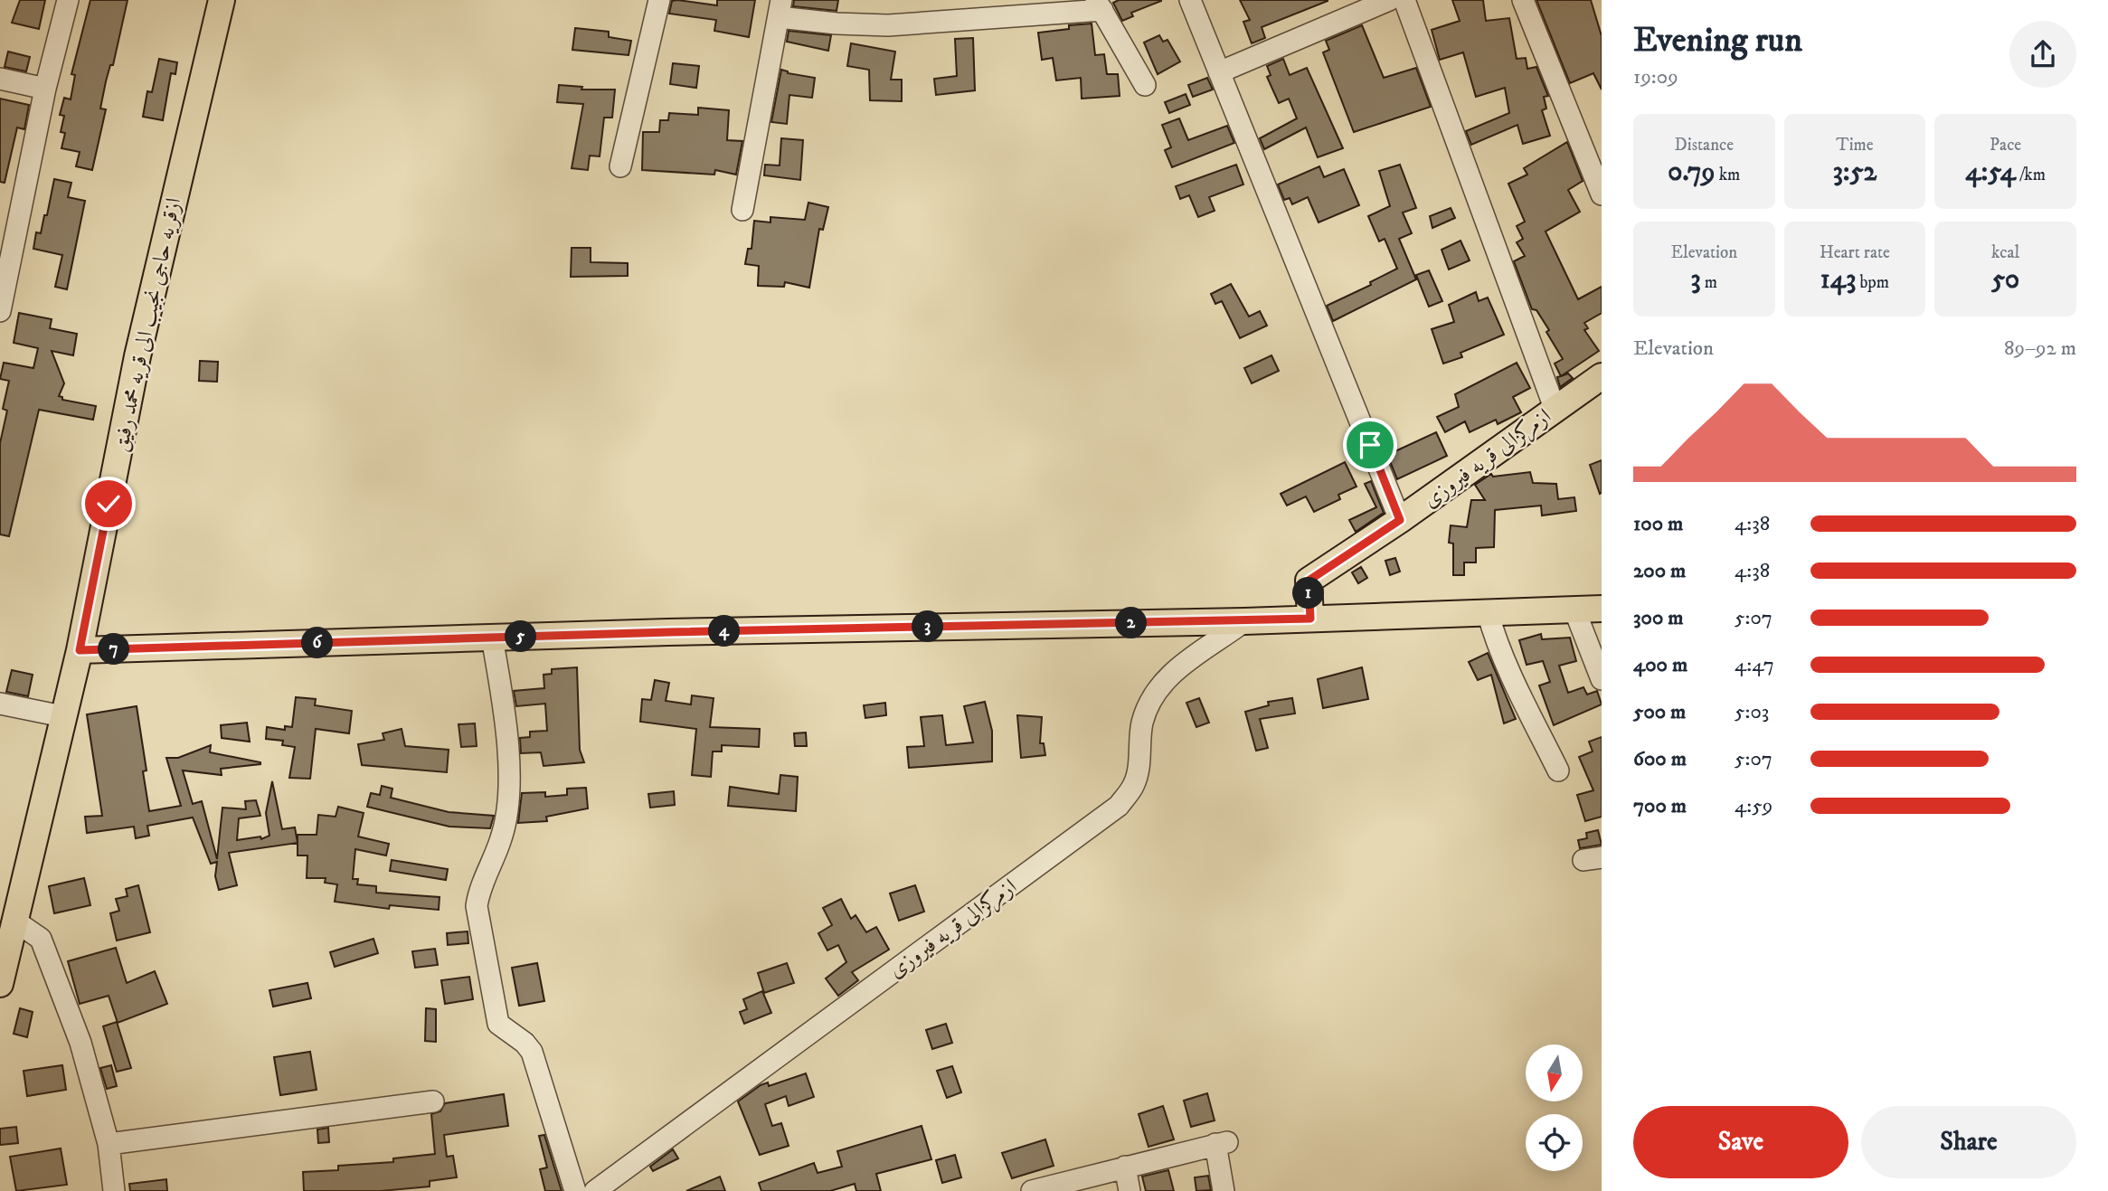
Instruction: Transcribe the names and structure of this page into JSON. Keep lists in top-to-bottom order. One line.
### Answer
{"streets":{"main road":["ازقریه حاجی نجیب الی قریه محمد رفیق","ازمرکزالی قریه فیروزی"]},"north":"bottom","page":{"heading":["Evening run","19:09"],"stats":[["Distance","0.79 km"],["Time","3:52"],["Pace","4:54 /km"],["Elevation","3 m"],["Heart rate","143 bpm"],["kcal","50"]],"chart":["Elevation","89–92 m"],"list":[{"name":"100 m","note":"4:38"},{"name":"200 m","note":"4:38"},{"name":"300 m","note":"5:07"},{"name":"400 m","note":"4:47"},{"name":"500 m","note":"5:03"},{"name":"600 m","note":"5:07"},{"name":"700 m","note":"4:59"}],"pins":["1","2","3","4","5","6","7"],"buttons":["Save","Share"]}}
